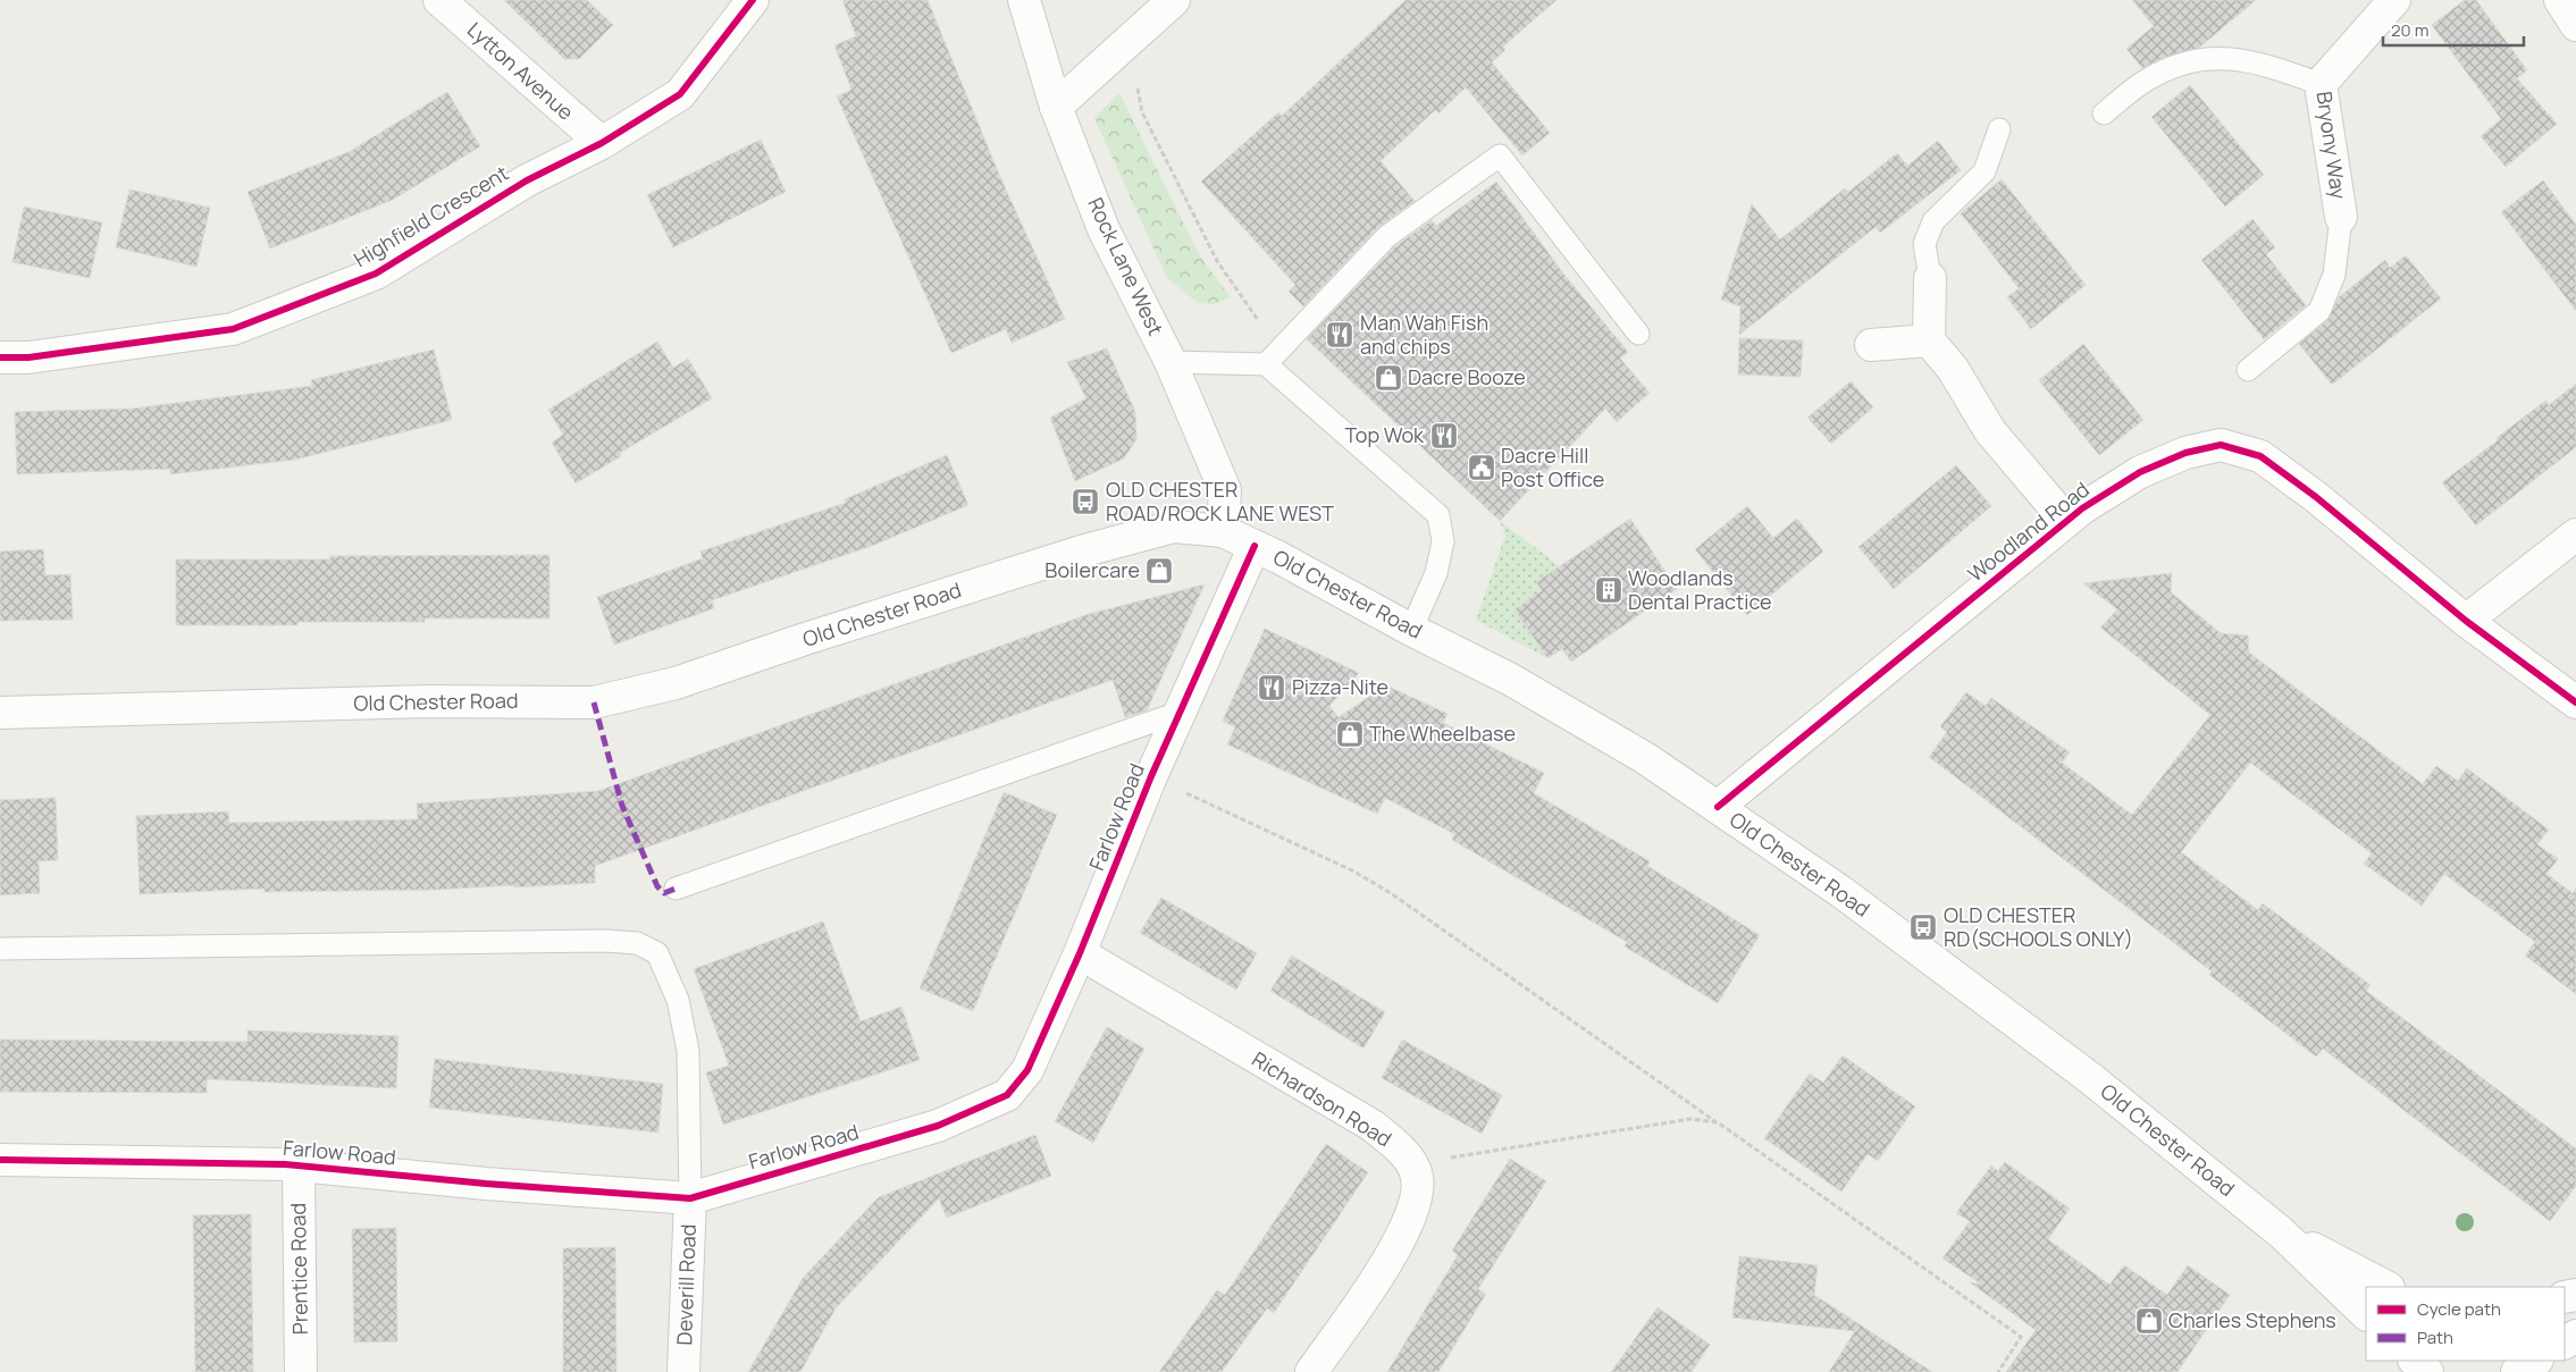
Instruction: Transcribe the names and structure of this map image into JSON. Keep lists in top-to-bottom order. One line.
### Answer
{"streets":{"street":["Lytton Avenue","Bryony Way","Highfield Crescent","Rock Lane West","Woodland Road","Old Chester Road","Farlow Road","Richardson Road","Prentice Road","Deverill Road"]},"crossings":[["Lytton Avenue","Highfield Crescent"],["Rock Lane West","Old Chester Road"],["Woodland Road","Old Chester Road"],["Old Chester Road","Farlow Road"],["Farlow Road","Richardson Road"],["Farlow Road","Prentice Road"],["Farlow Road","Deverill Road"]],"places":{"restaurant":["Man Wah Fish and chips","Top Wok","Pizza-Nite"],"shop":["Dacre Booze","Boilercare","The Wheelbase","Charles Stephens"],"public building":["Dacre Hill Post Office"],"bus stop":["OLD CHESTER ROAD/ROCK LANE WEST","OLD CHESTER RD(SCHOOLS ONLY)"],"building":["Woodlands Dental Practice"]},"legend":["Cycle path","Path"],"scale_bar":"20 m"}
